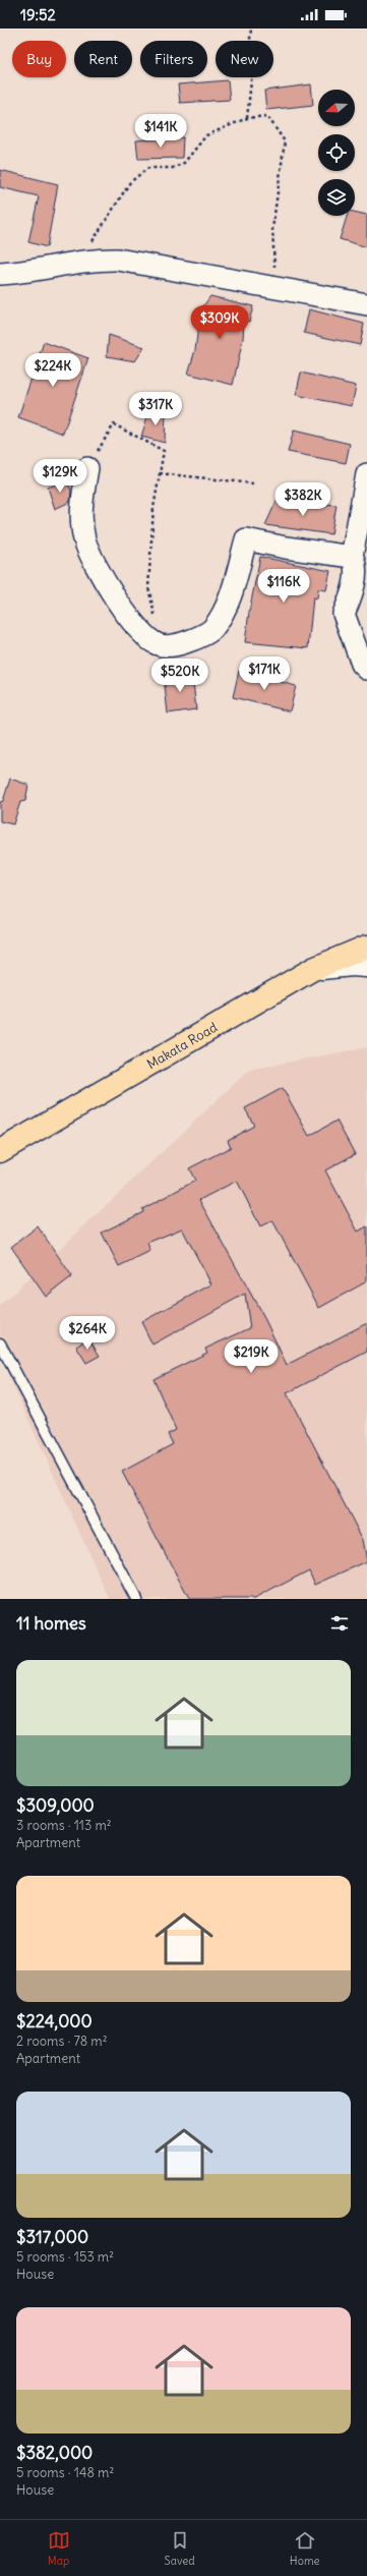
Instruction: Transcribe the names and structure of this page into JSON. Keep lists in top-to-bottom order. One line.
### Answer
{"streets":{"main road":["Makata Road"]},"north":"left","page":{"status":"19:52","chip":["Buy","Rent","Filters","New"],"price":["$141K","$309K","$224K","$317K","$129K","$382K","$116K","$171K","$520K","$264K","$219K"],"heading":"11 homes","list":[{"name":"$309,000","note":"3 rooms · 113 m² · Apartment"},{"name":"$224,000","note":"2 rooms · 78 m² · Apartment"},{"name":"$317,000","note":"5 rooms · 153 m² · House"},{"name":"$382,000","note":"5 rooms · 148 m² · House"}],"tabs":["Map","Saved","Home"]}}
